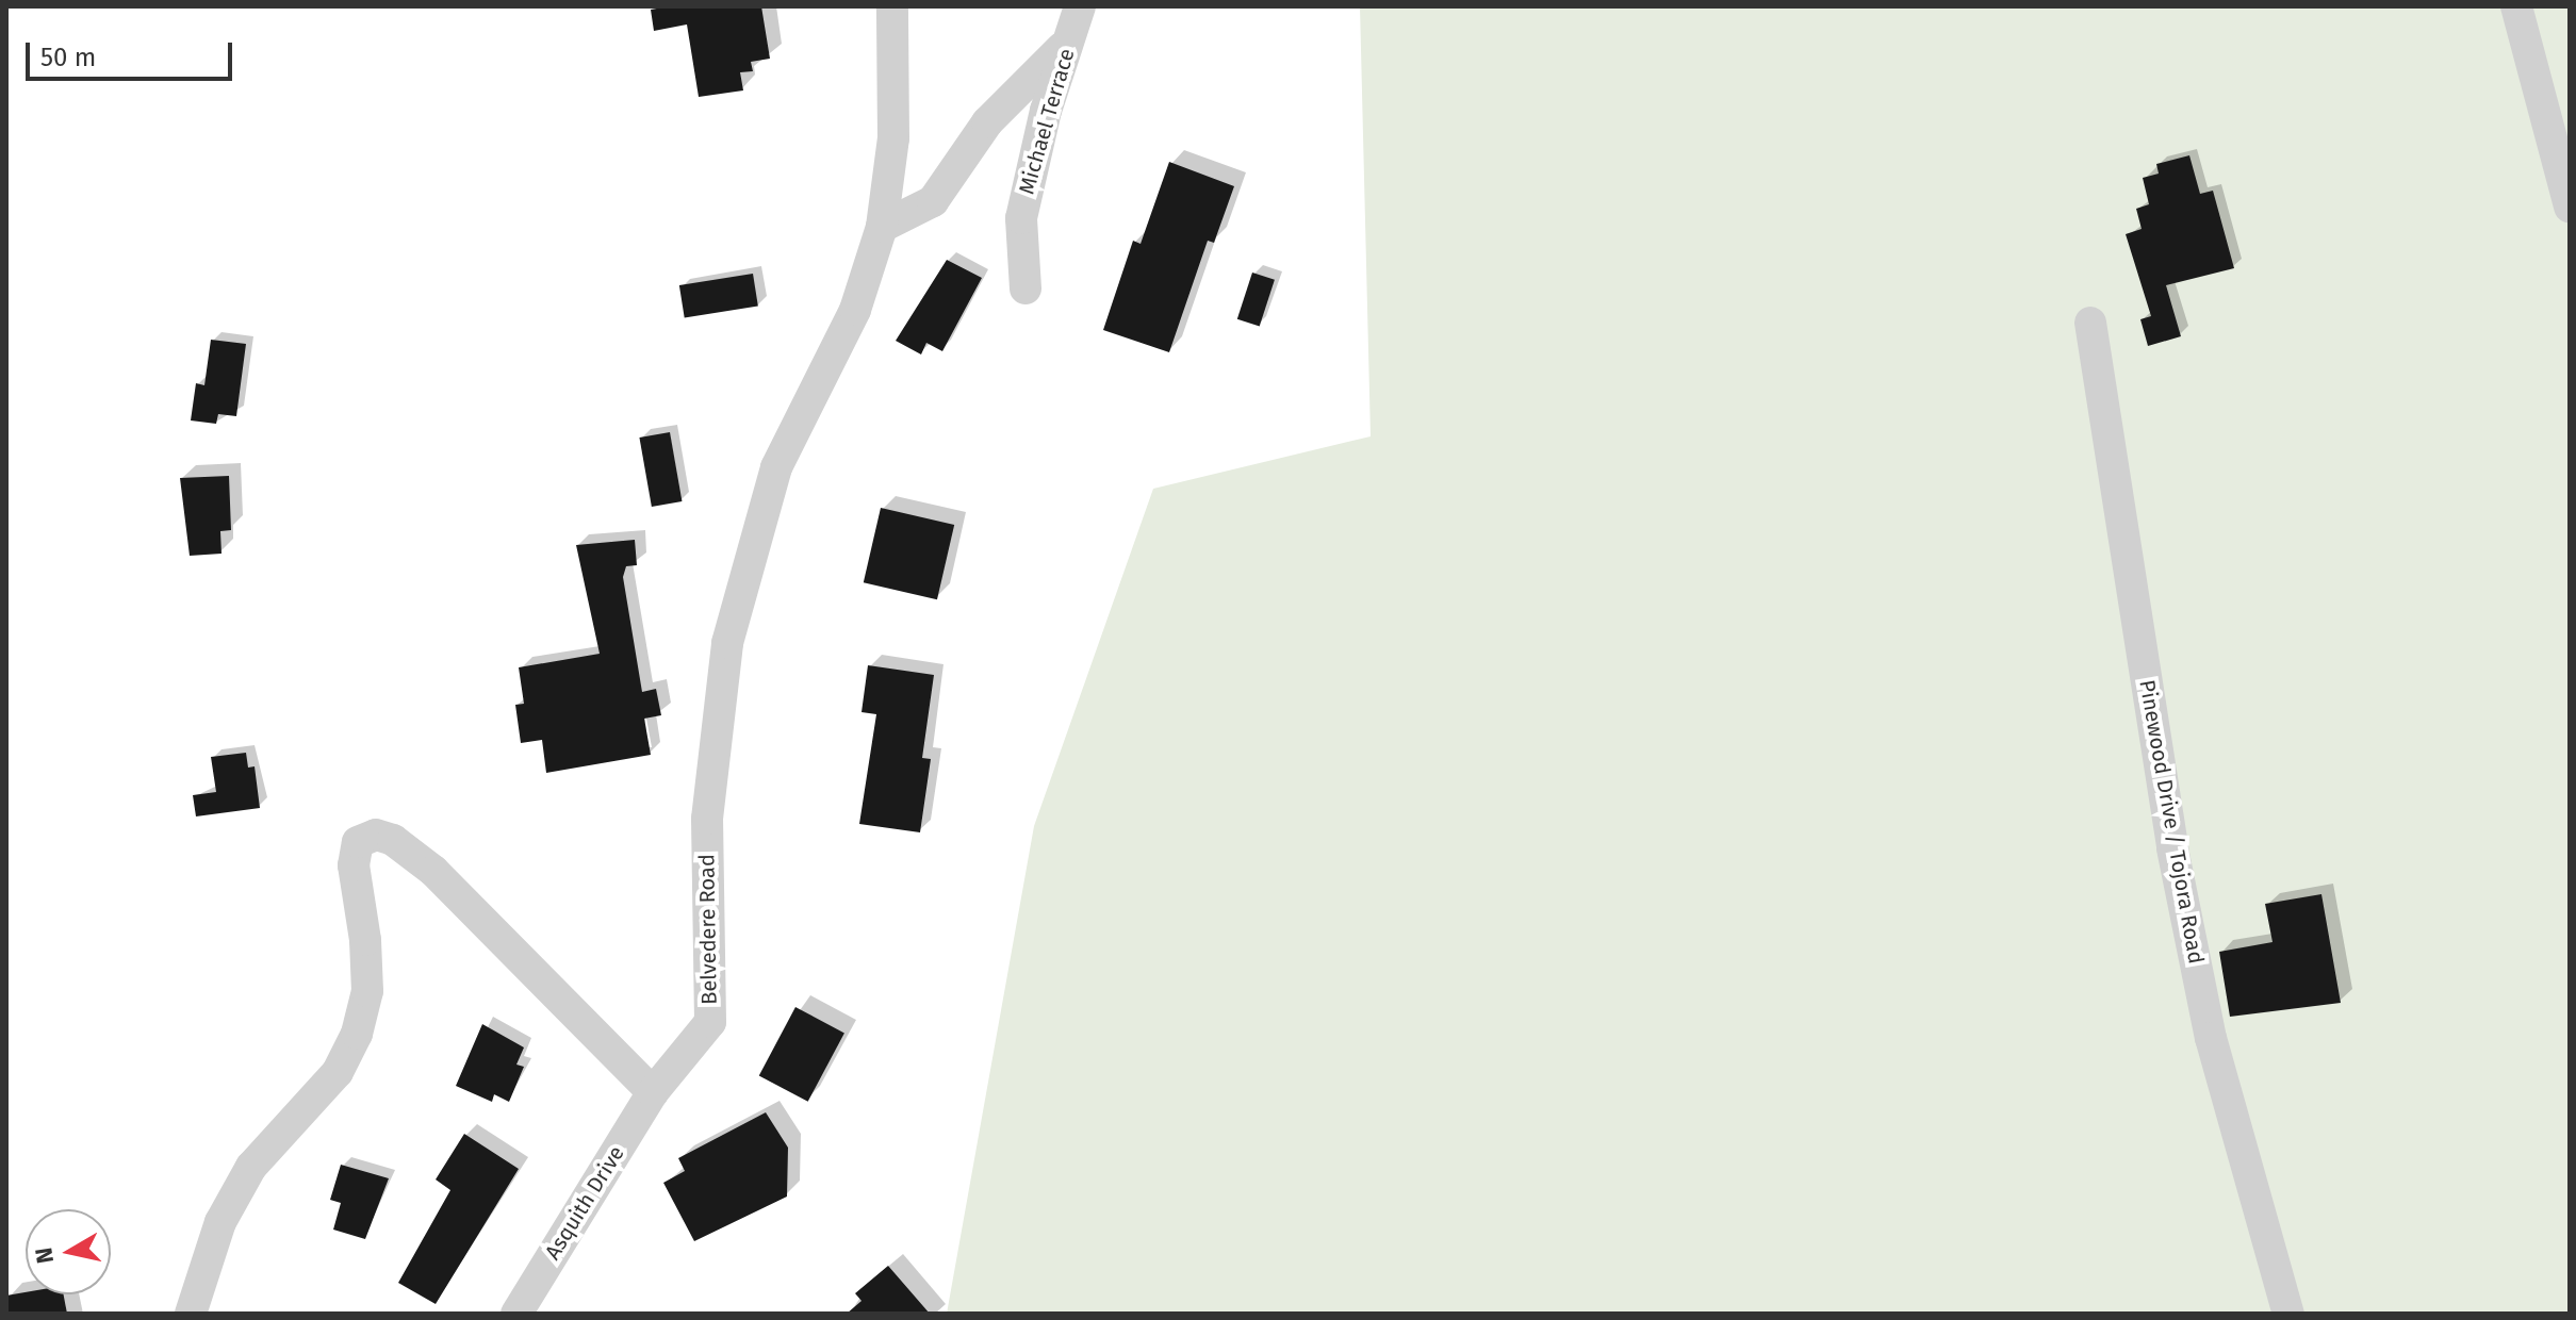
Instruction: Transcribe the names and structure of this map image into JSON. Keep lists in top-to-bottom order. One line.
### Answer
{"streets":{"street":["Michael Terrace","Pinewood Drive / Tojora Road","Belvedere Road","Asquith Drive"]},"crossings":[["Belvedere Road","Asquith Drive"]],"scale_bar":"50 m","north":"left"}
